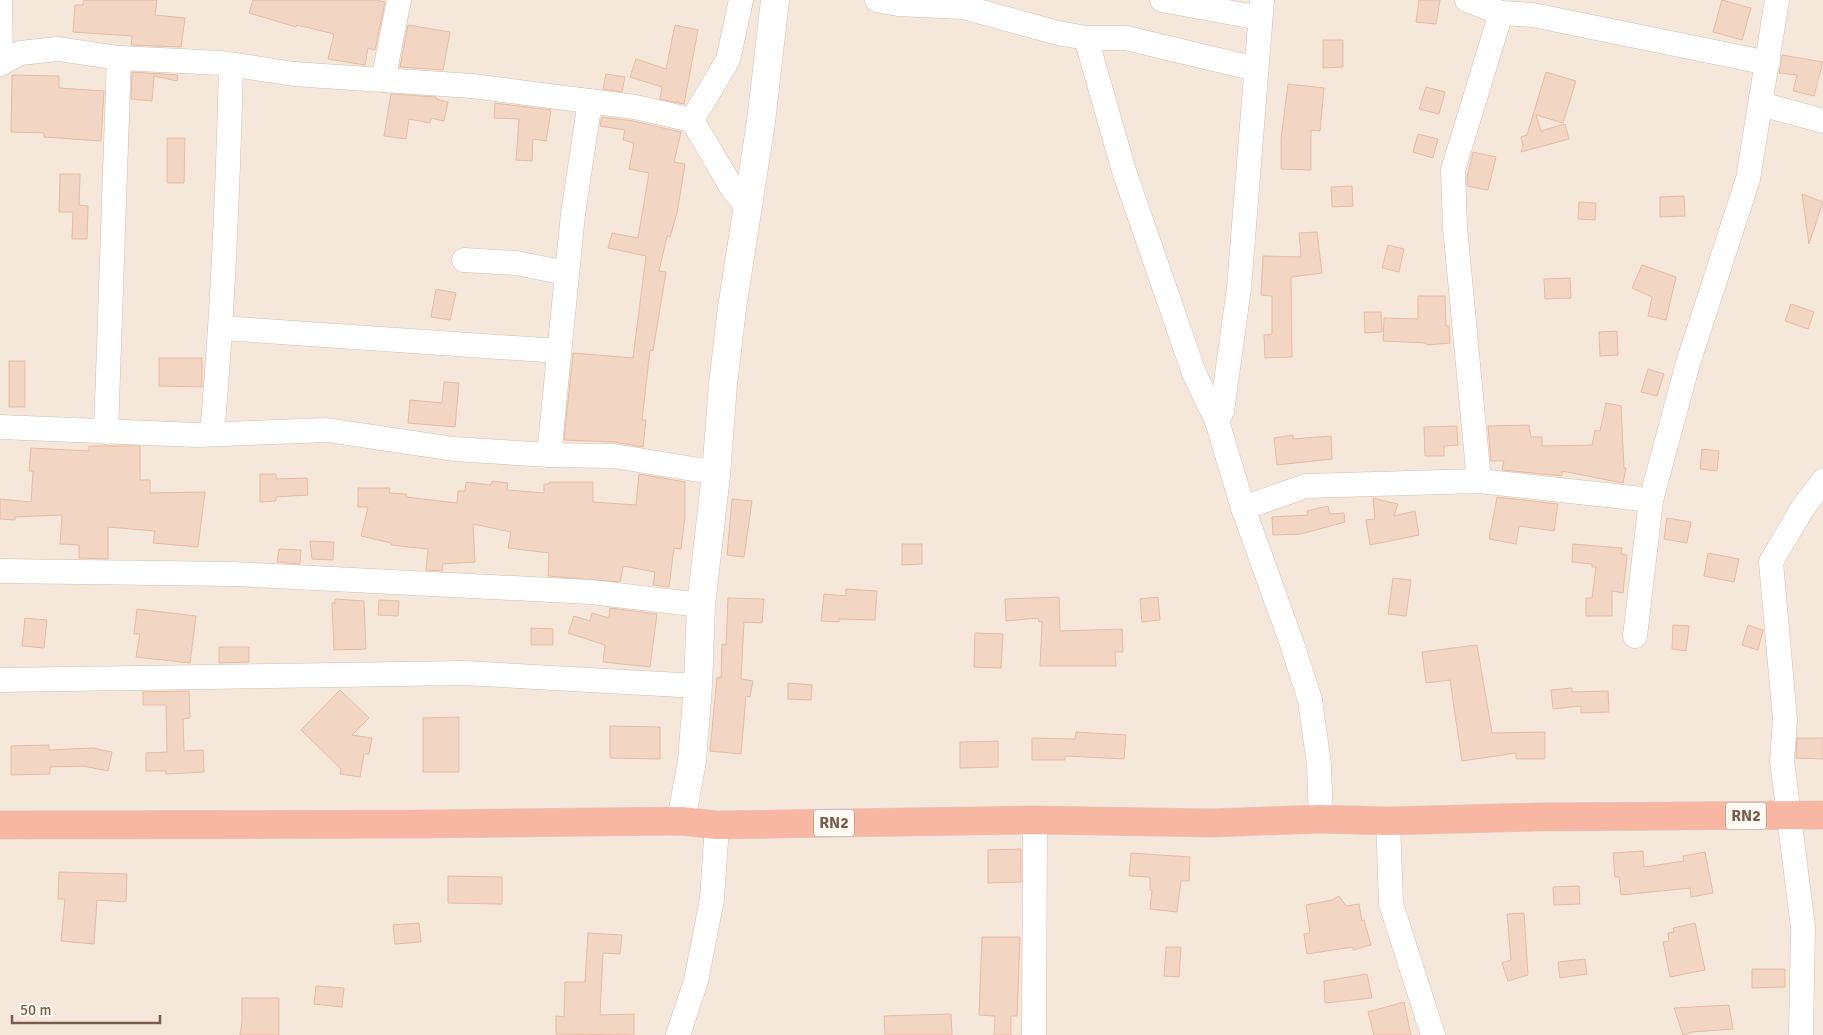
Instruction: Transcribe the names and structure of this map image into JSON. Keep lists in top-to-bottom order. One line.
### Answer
{"streets":{"highway":["RN2"]},"scale_bar":"50 m"}
